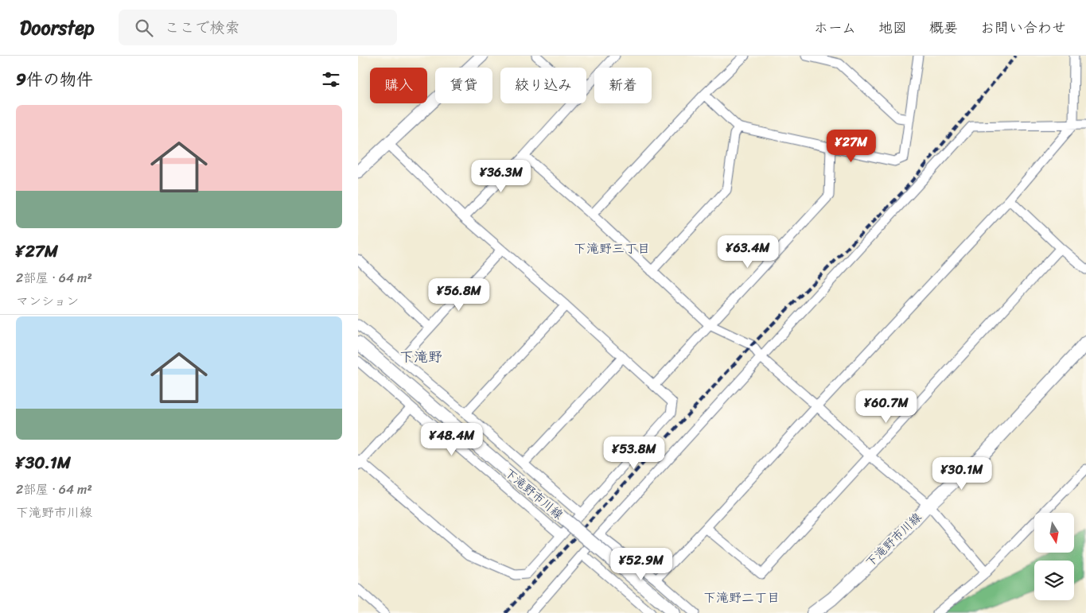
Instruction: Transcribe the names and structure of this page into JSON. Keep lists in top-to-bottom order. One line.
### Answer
{"streets":{"main road":["下滝野市川線"]},"districts":["下滝野三丁目","下滝野","下滝野二丁目"],"north":"bottom","page":{"header":"Doorstep","search":"ここで検索","nav":["ホーム","地図","概要","お問い合わせ"],"heading":"9件の物件","chip":["購入","賃貸","絞り込み","新着"],"list":[{"name":"¥27M","note":"2部屋 · 64 m² · マンション"},{"name":"¥30.1M","note":"2部屋 · 64 m² · 下滝野市川線"}],"price":["¥27M","¥36.3M","¥63.4M","¥56.8M","¥60.7M","¥48.4M","¥53.8M","¥30.1M","¥52.9M"]}}
